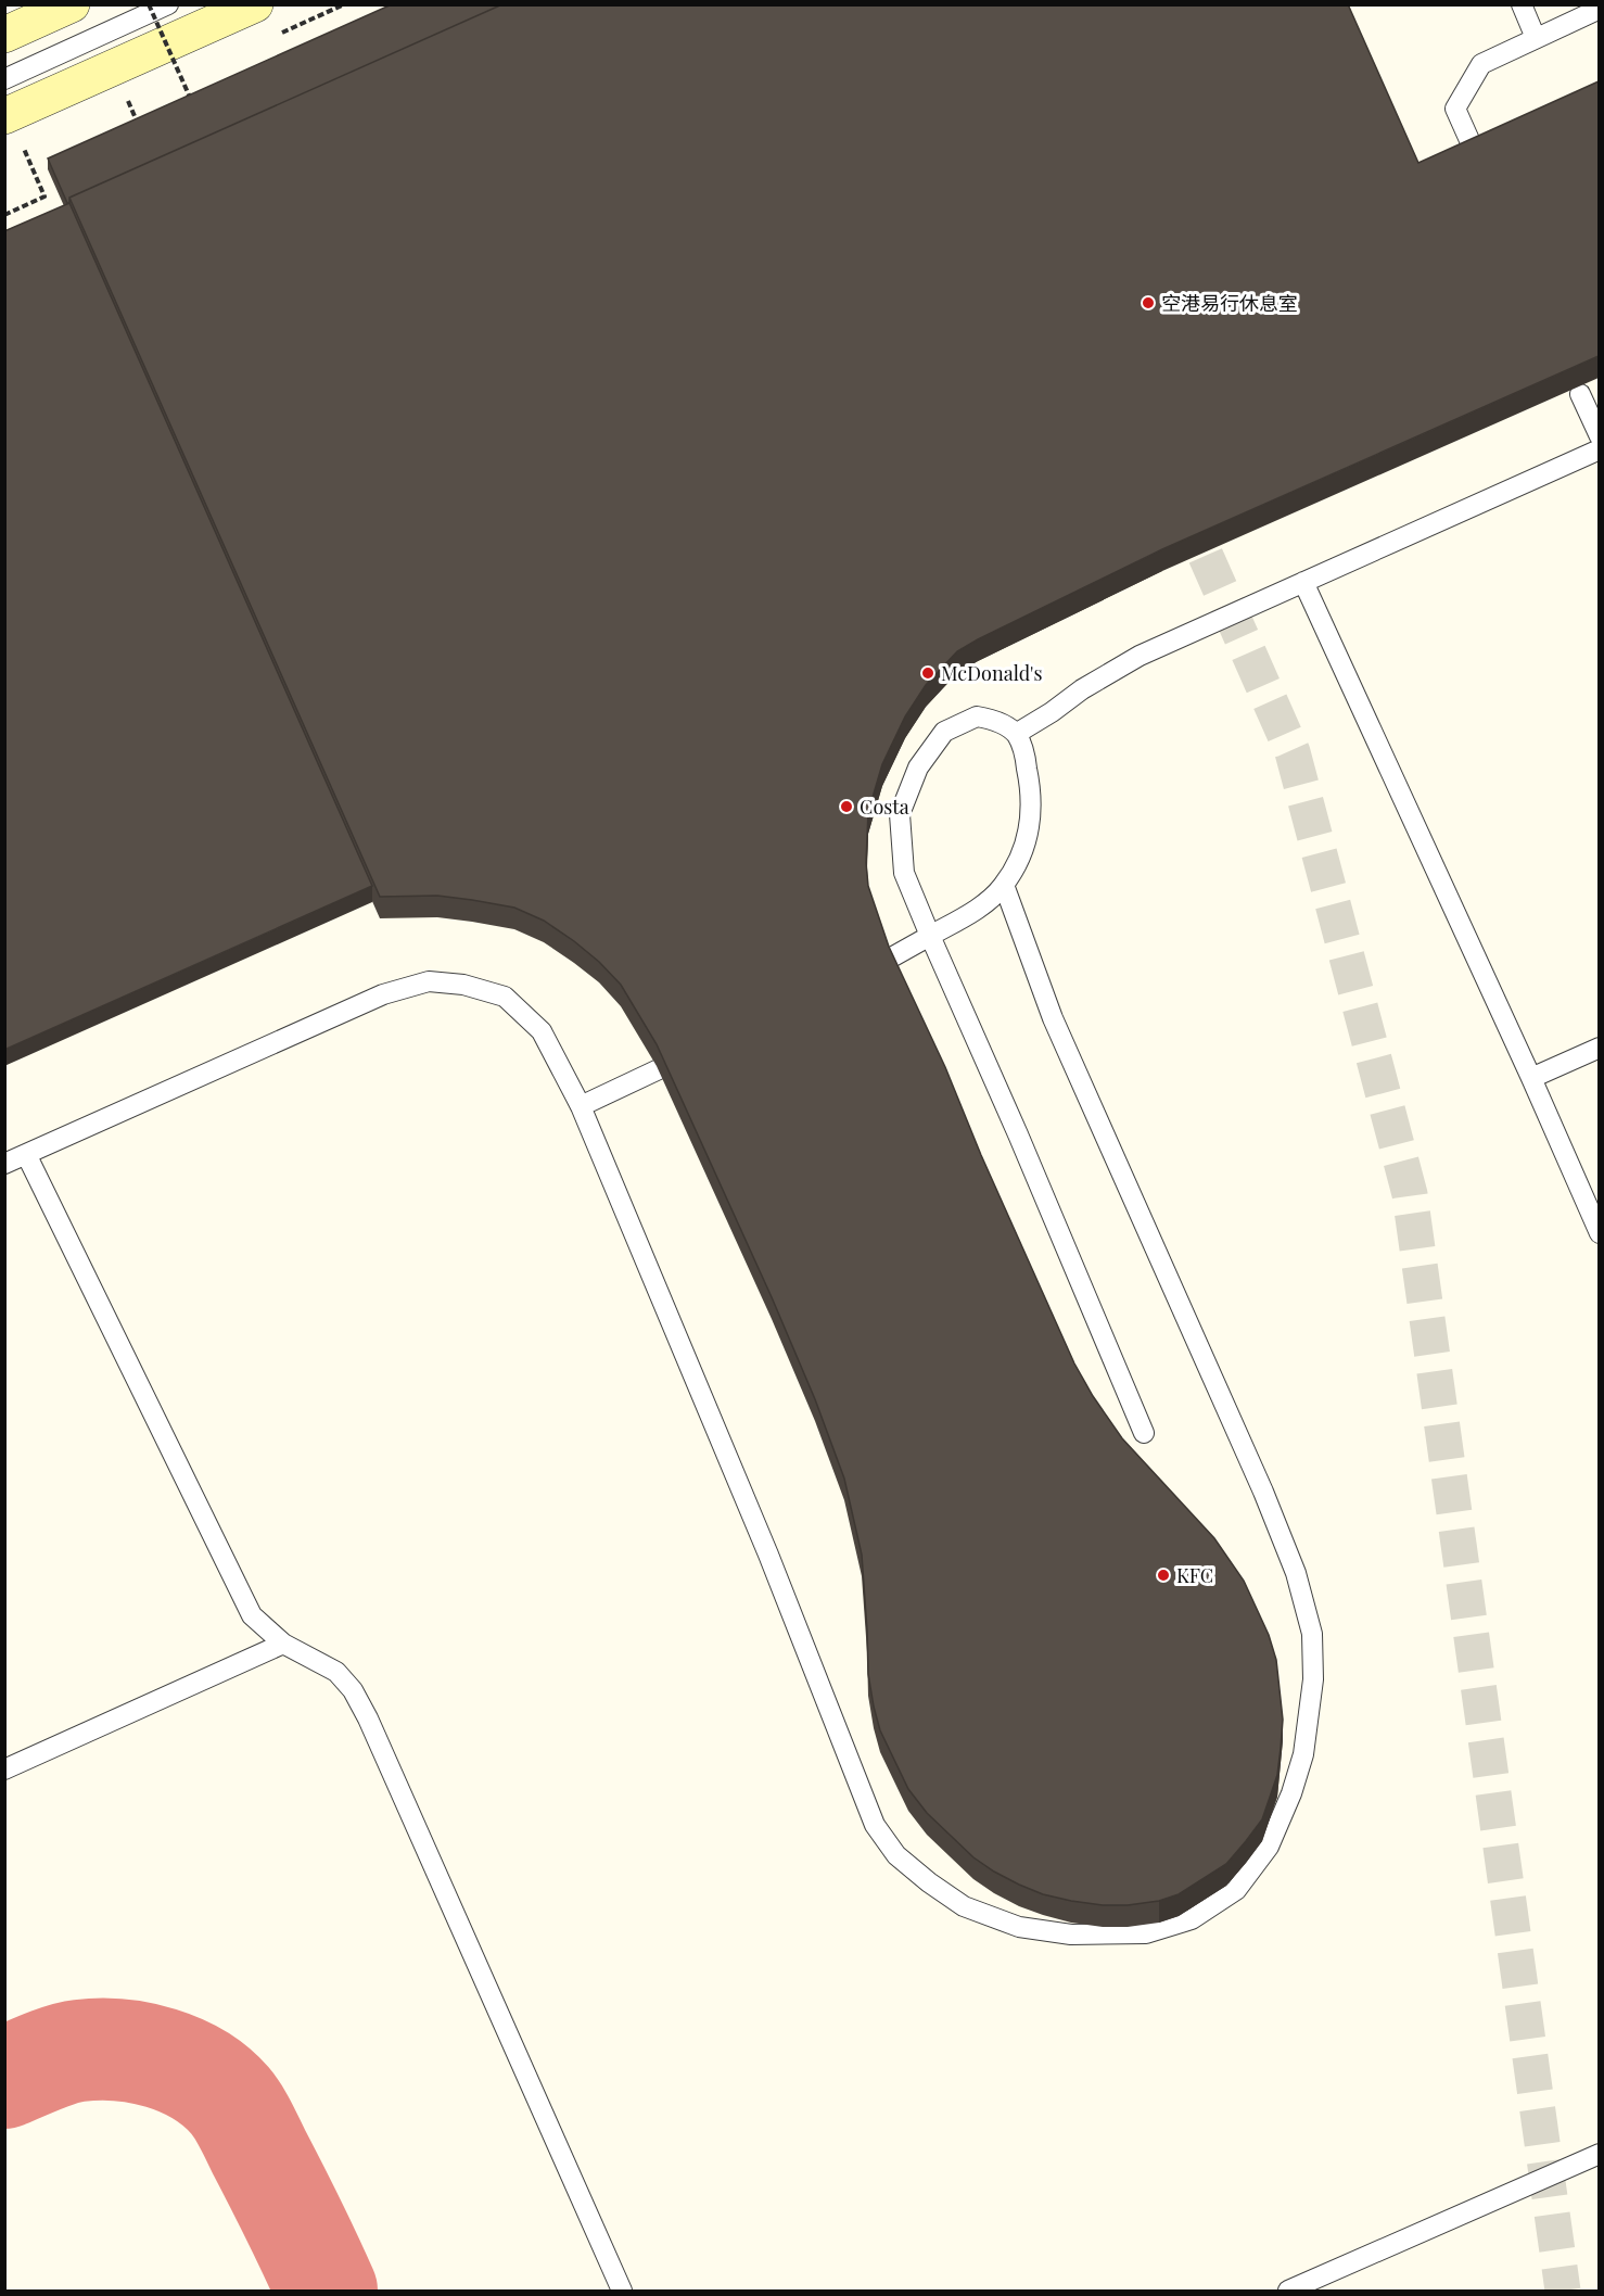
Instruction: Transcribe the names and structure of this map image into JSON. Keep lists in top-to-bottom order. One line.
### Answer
{"places":["空港易行休息室","McDonald's","Costa","KFC"]}
